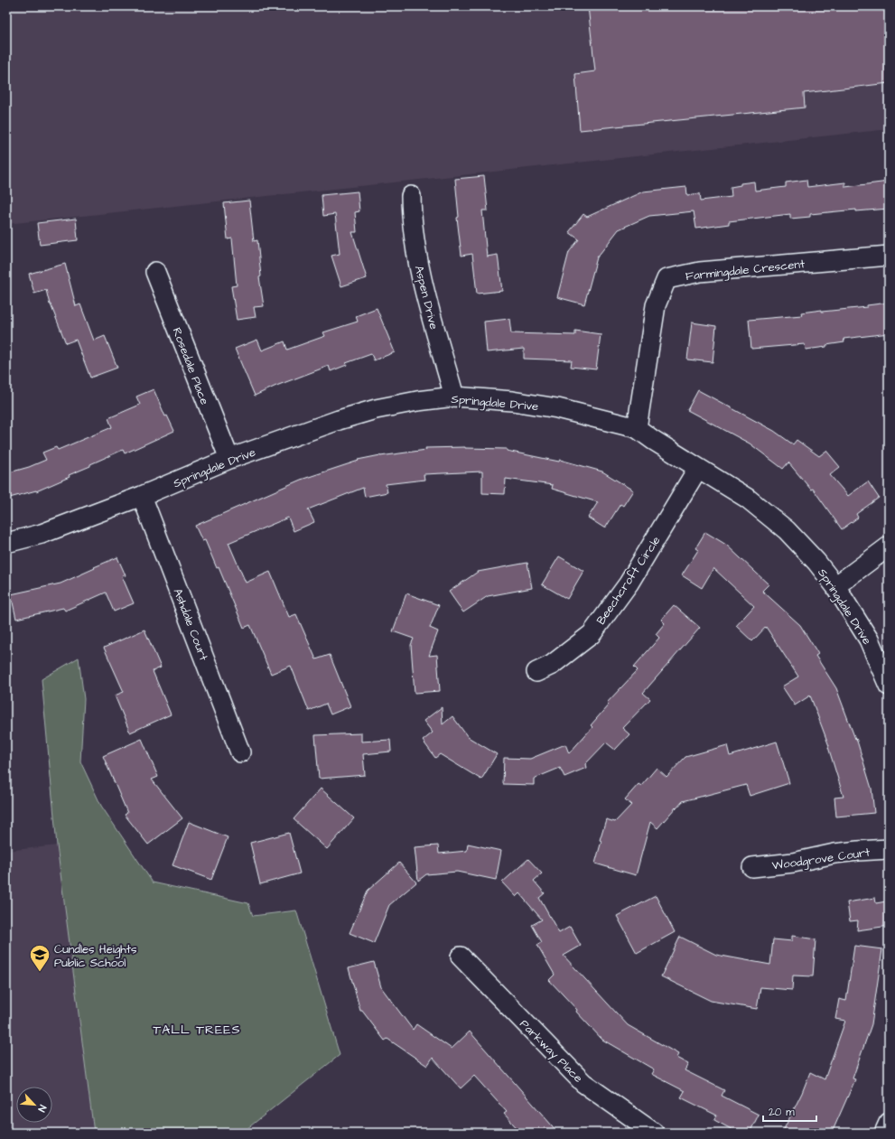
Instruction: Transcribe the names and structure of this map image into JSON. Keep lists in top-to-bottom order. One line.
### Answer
{"streets":{"street":["Farmingdale Crescent","Aspen Drive","Rosedale Place","Springdale Drive","Beechcroft Circle","Ashdale Court","Woodgrove Court","Parkway Place"]},"crossings":[["Farmingdale Crescent","Springdale Drive"],["Aspen Drive","Springdale Drive"],["Rosedale Place","Springdale Drive"],["Springdale Drive","Beechcroft Circle"],["Springdale Drive","Ashdale Court"]],"districts":["TALL TREES"],"places":{"school or university":["Cundles Heights Public School"]},"scale_bar":"20 m","north":"bottom right"}
